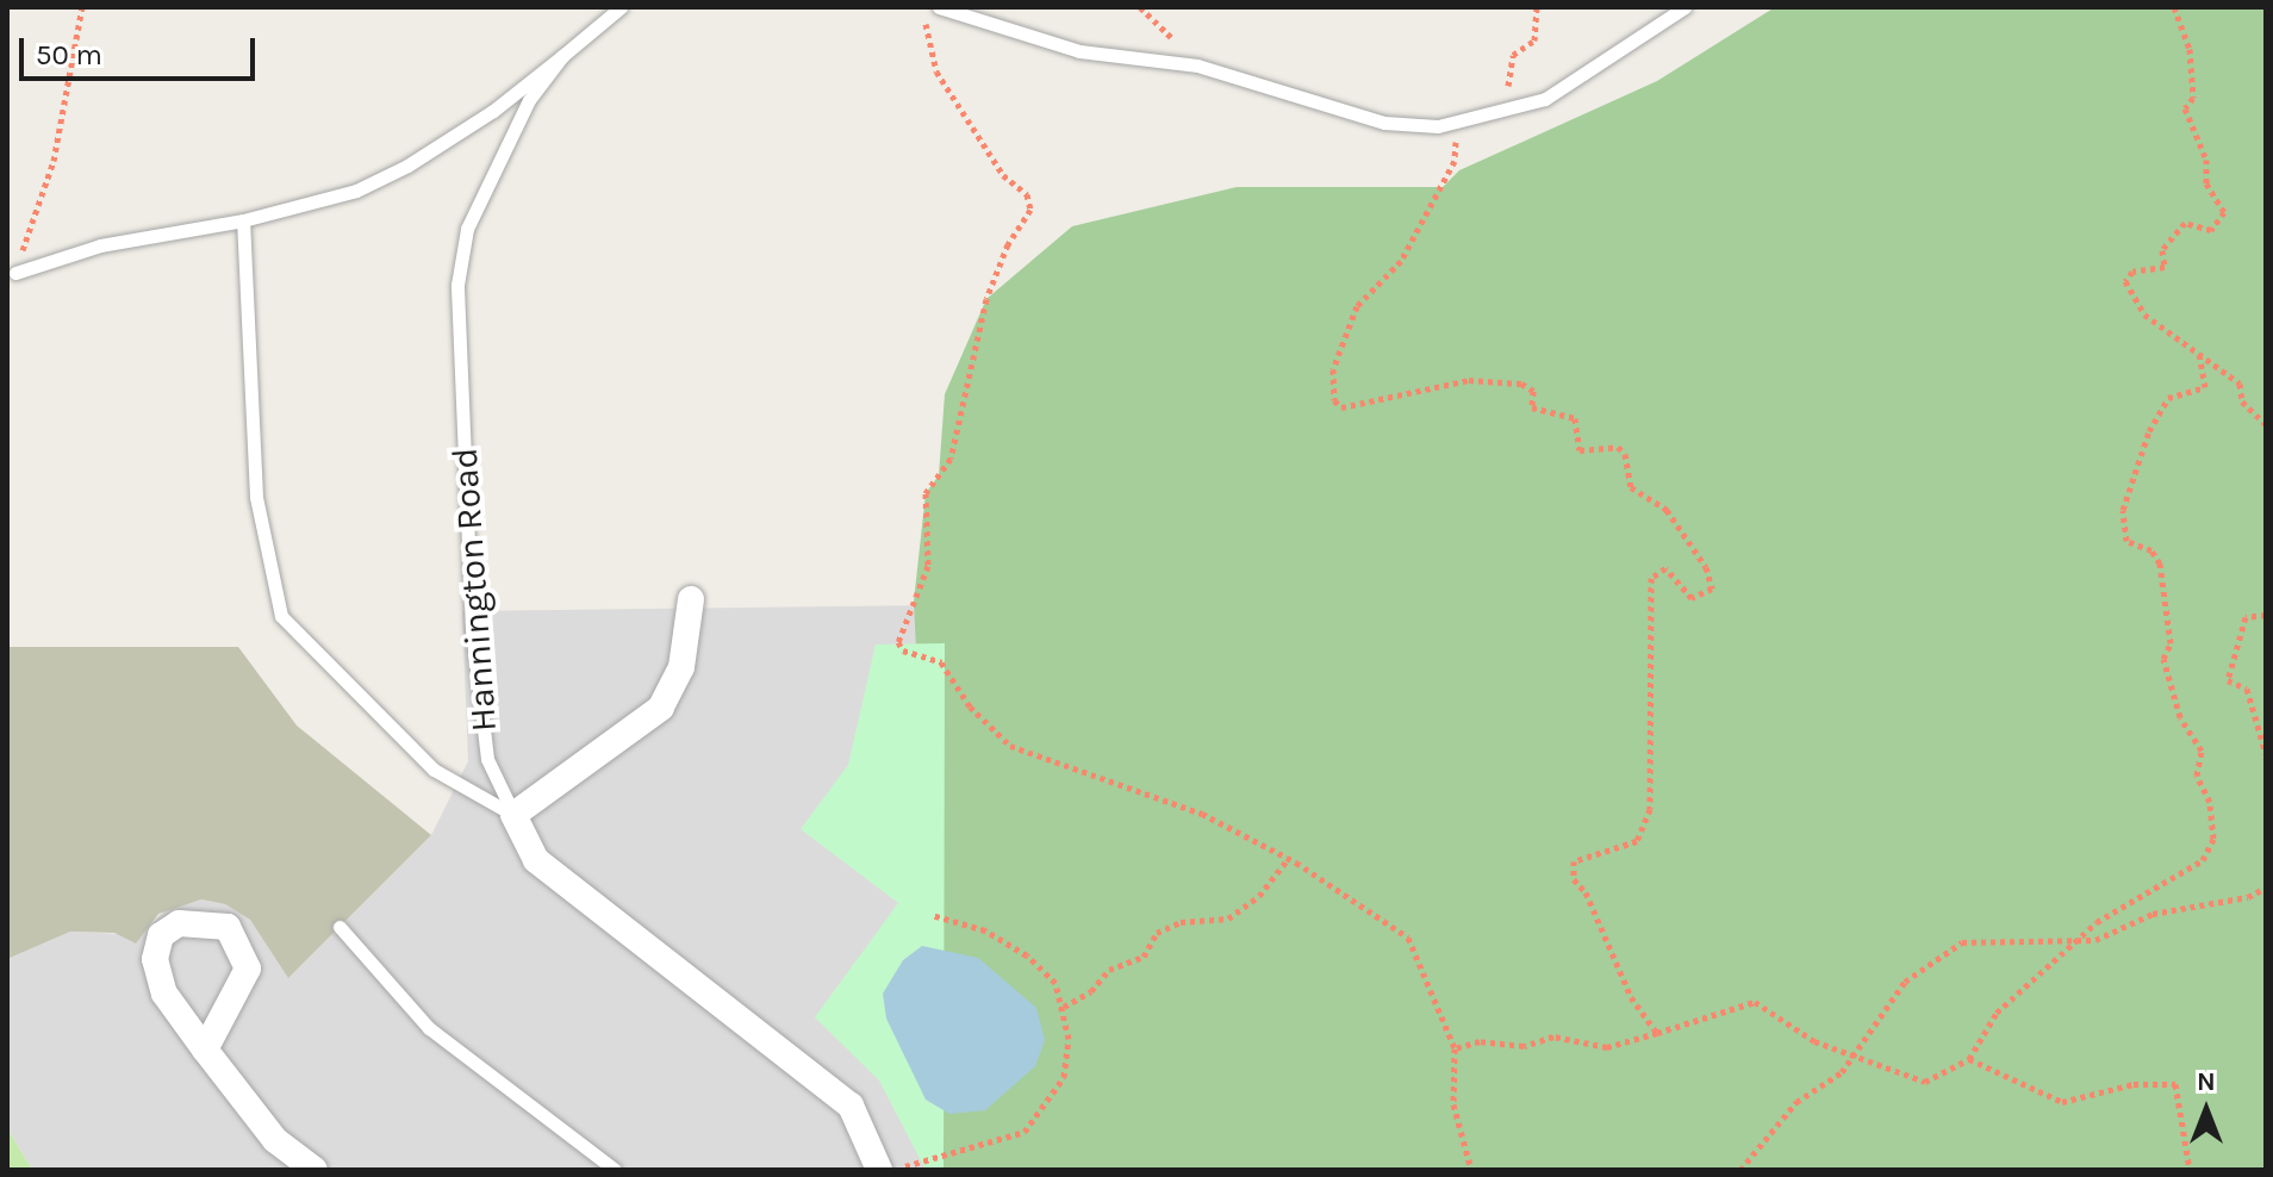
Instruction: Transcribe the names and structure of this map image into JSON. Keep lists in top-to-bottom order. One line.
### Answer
{"streets":{"street":["Hannington Road"]},"scale_bar":"50 m","north":"top"}
